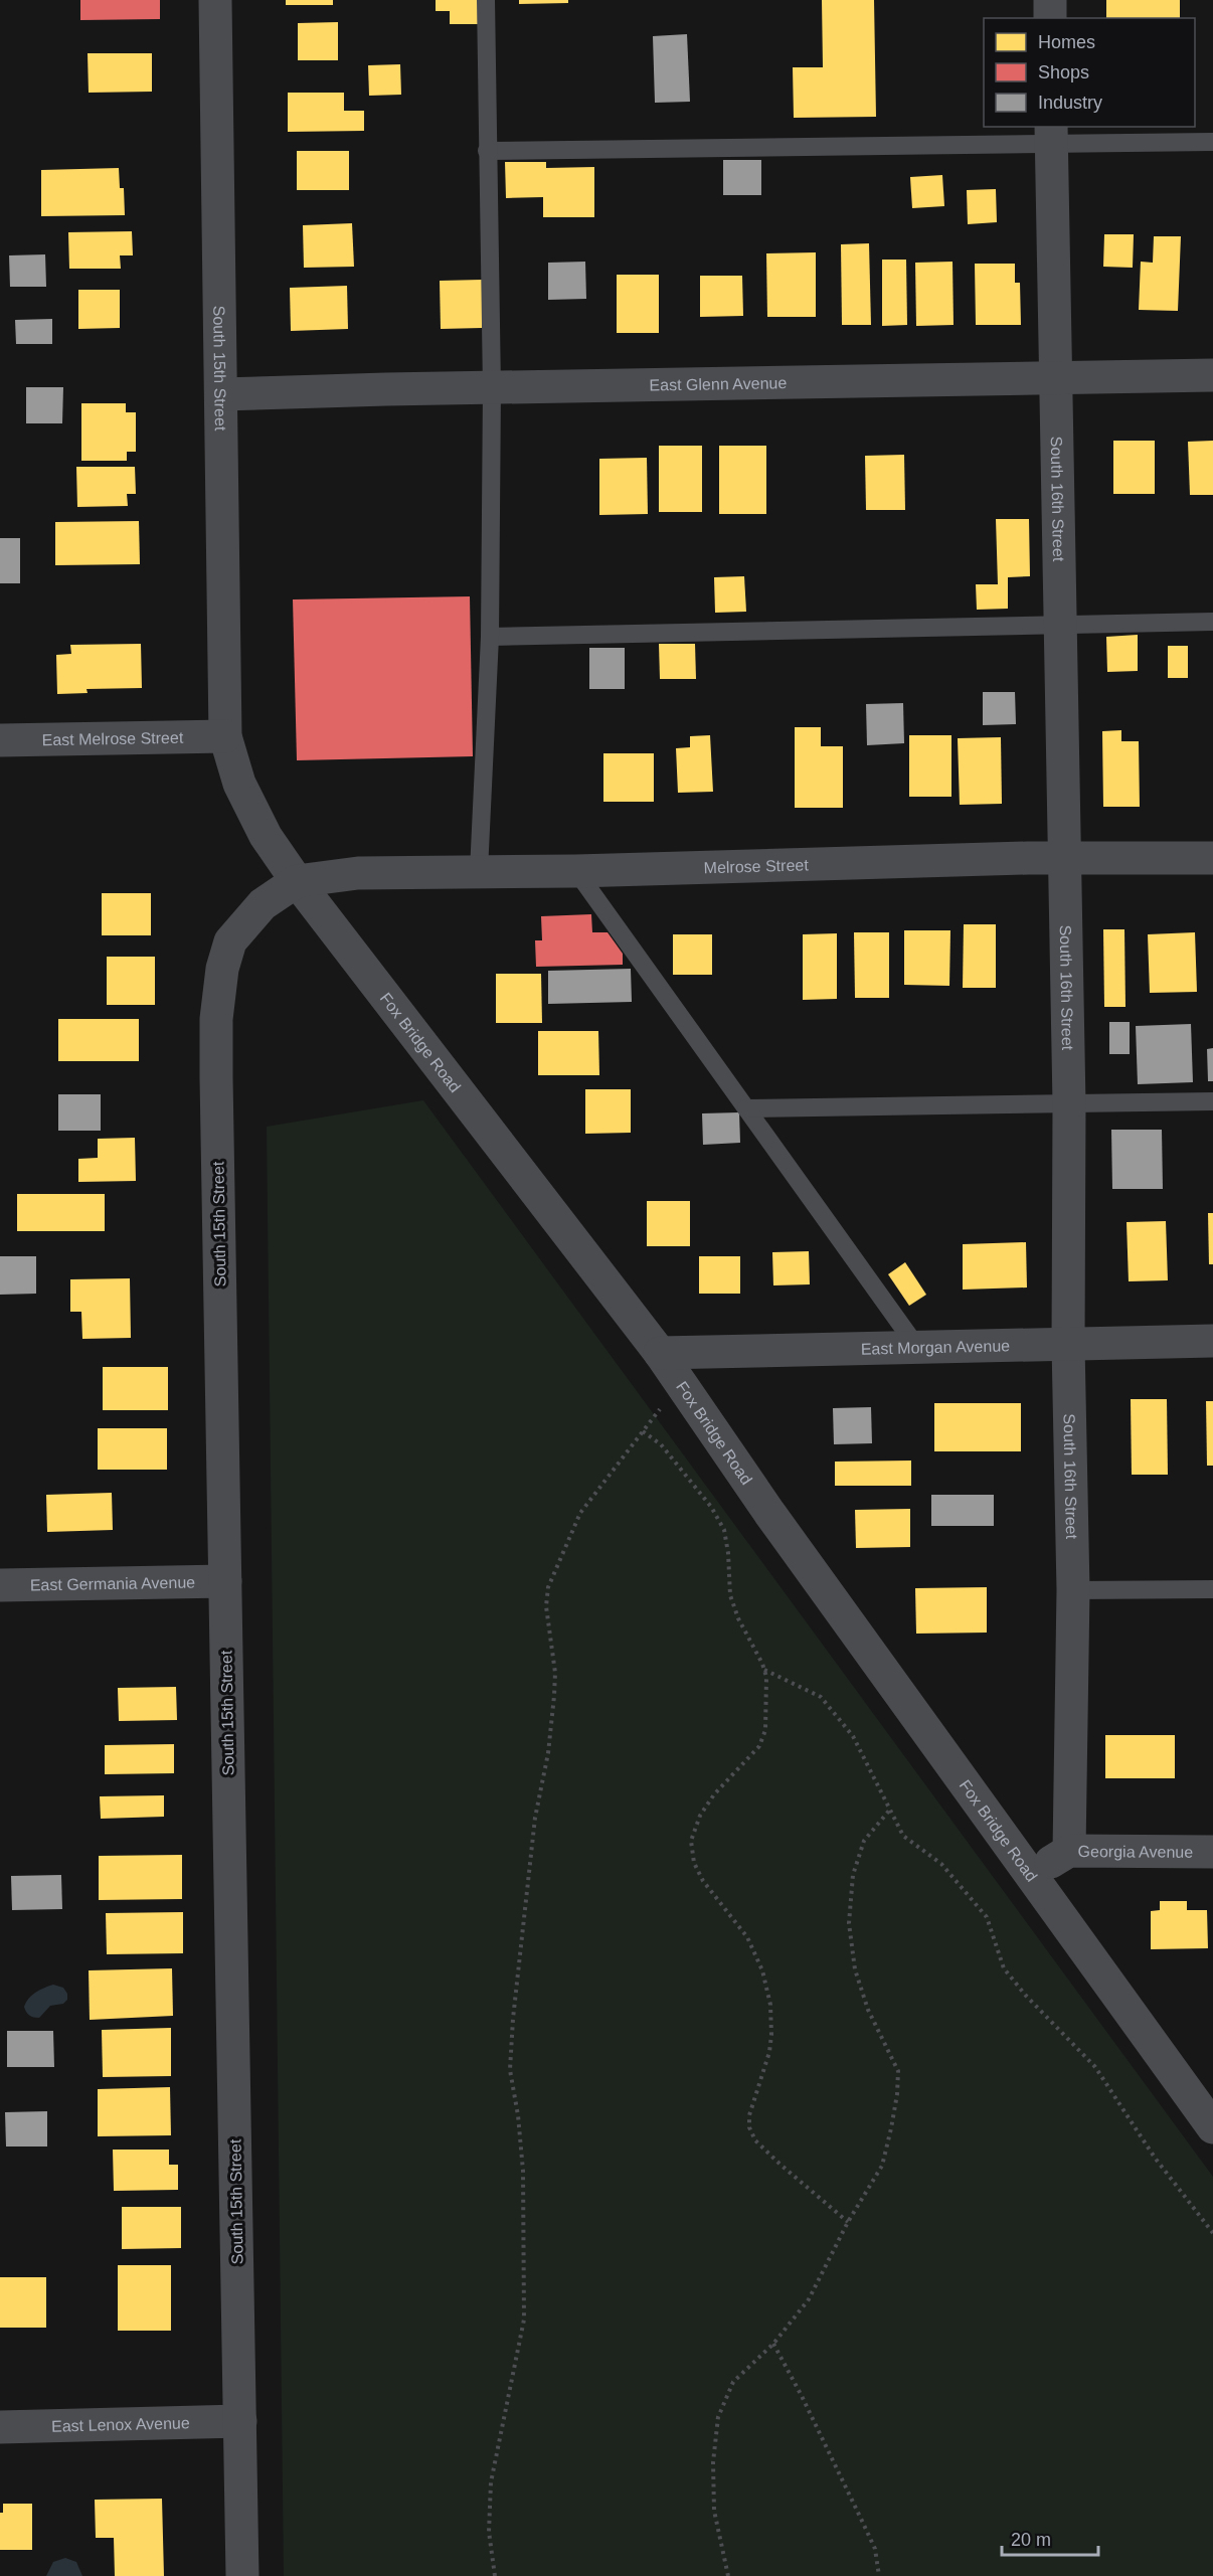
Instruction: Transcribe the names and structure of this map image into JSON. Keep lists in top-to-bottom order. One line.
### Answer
{"streets":{"street":["South 15th Street","East Glenn Avenue","South 16th Street","East Melrose Street","Melrose Street","Fox Bridge Road","East Morgan Avenue","East Germania Avenue","Georgia Avenue","East Lenox Avenue"]},"crossings":[["South 15th Street","East Glenn Avenue"],["South 15th Street","East Melrose Street"],["South 15th Street","Melrose Street"],["South 15th Street","Fox Bridge Road"],["South 15th Street","East Germania Avenue"],["South 15th Street","East Lenox Avenue"],["East Glenn Avenue","South 16th Street"],["South 16th Street","Melrose Street"],["South 16th Street","East Morgan Avenue"],["South 16th Street","Georgia Avenue"],["East Melrose Street","Fox Bridge Road"],["Melrose Street","Fox Bridge Road"],["Fox Bridge Road","East Morgan Avenue"],["Fox Bridge Road","Georgia Avenue"]],"legend":["Homes","Shops","Industry"],"scale_bar":"20 m"}
